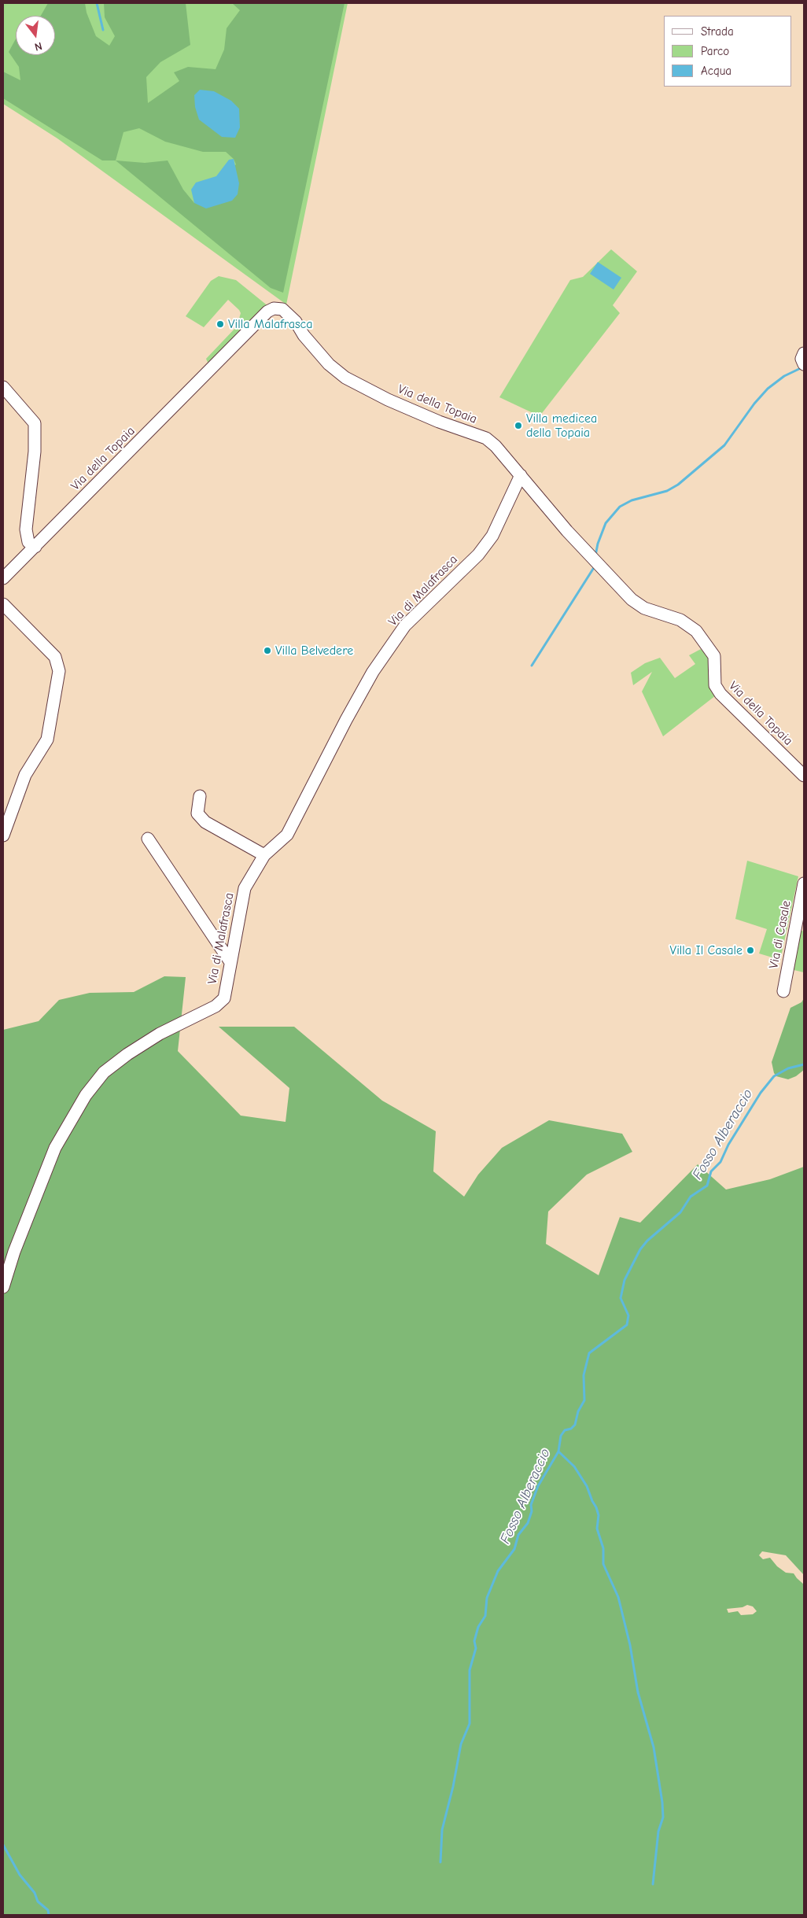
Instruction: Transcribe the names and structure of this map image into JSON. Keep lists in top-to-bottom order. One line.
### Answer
{"streets":{"street":["Via della Topaia","Via di Malafrasca","Via di Casale"]},"crossings":[["Via della Topaia","Via di Malafrasca"]],"water":["Fosso Alberaccio"],"places":["Villa Malafrasca","Villa medicea della Topaia","Villa Belvedere","Villa Il Casale"],"legend":["Strada","Parco","Acqua"],"north":"bottom"}
